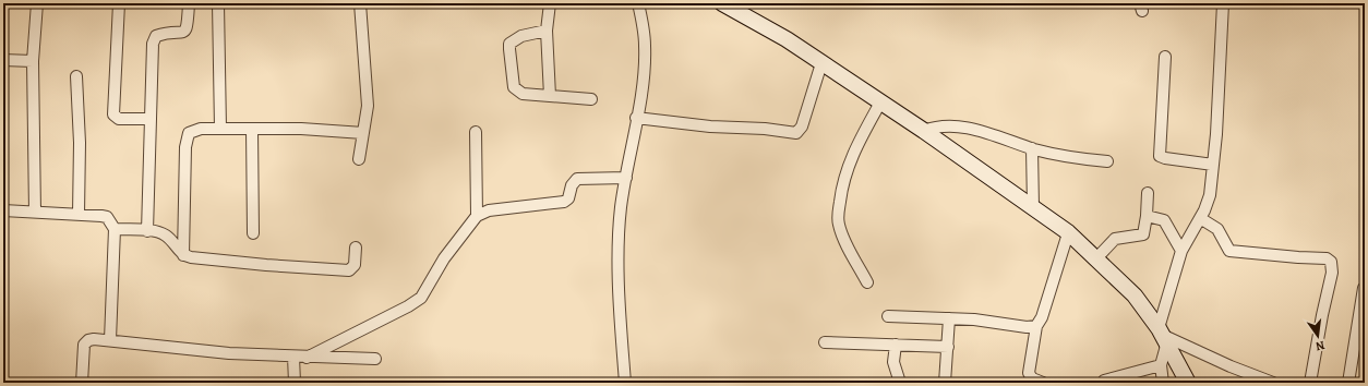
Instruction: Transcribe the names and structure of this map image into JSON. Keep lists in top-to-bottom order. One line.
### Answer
{"north":"bottom"}
